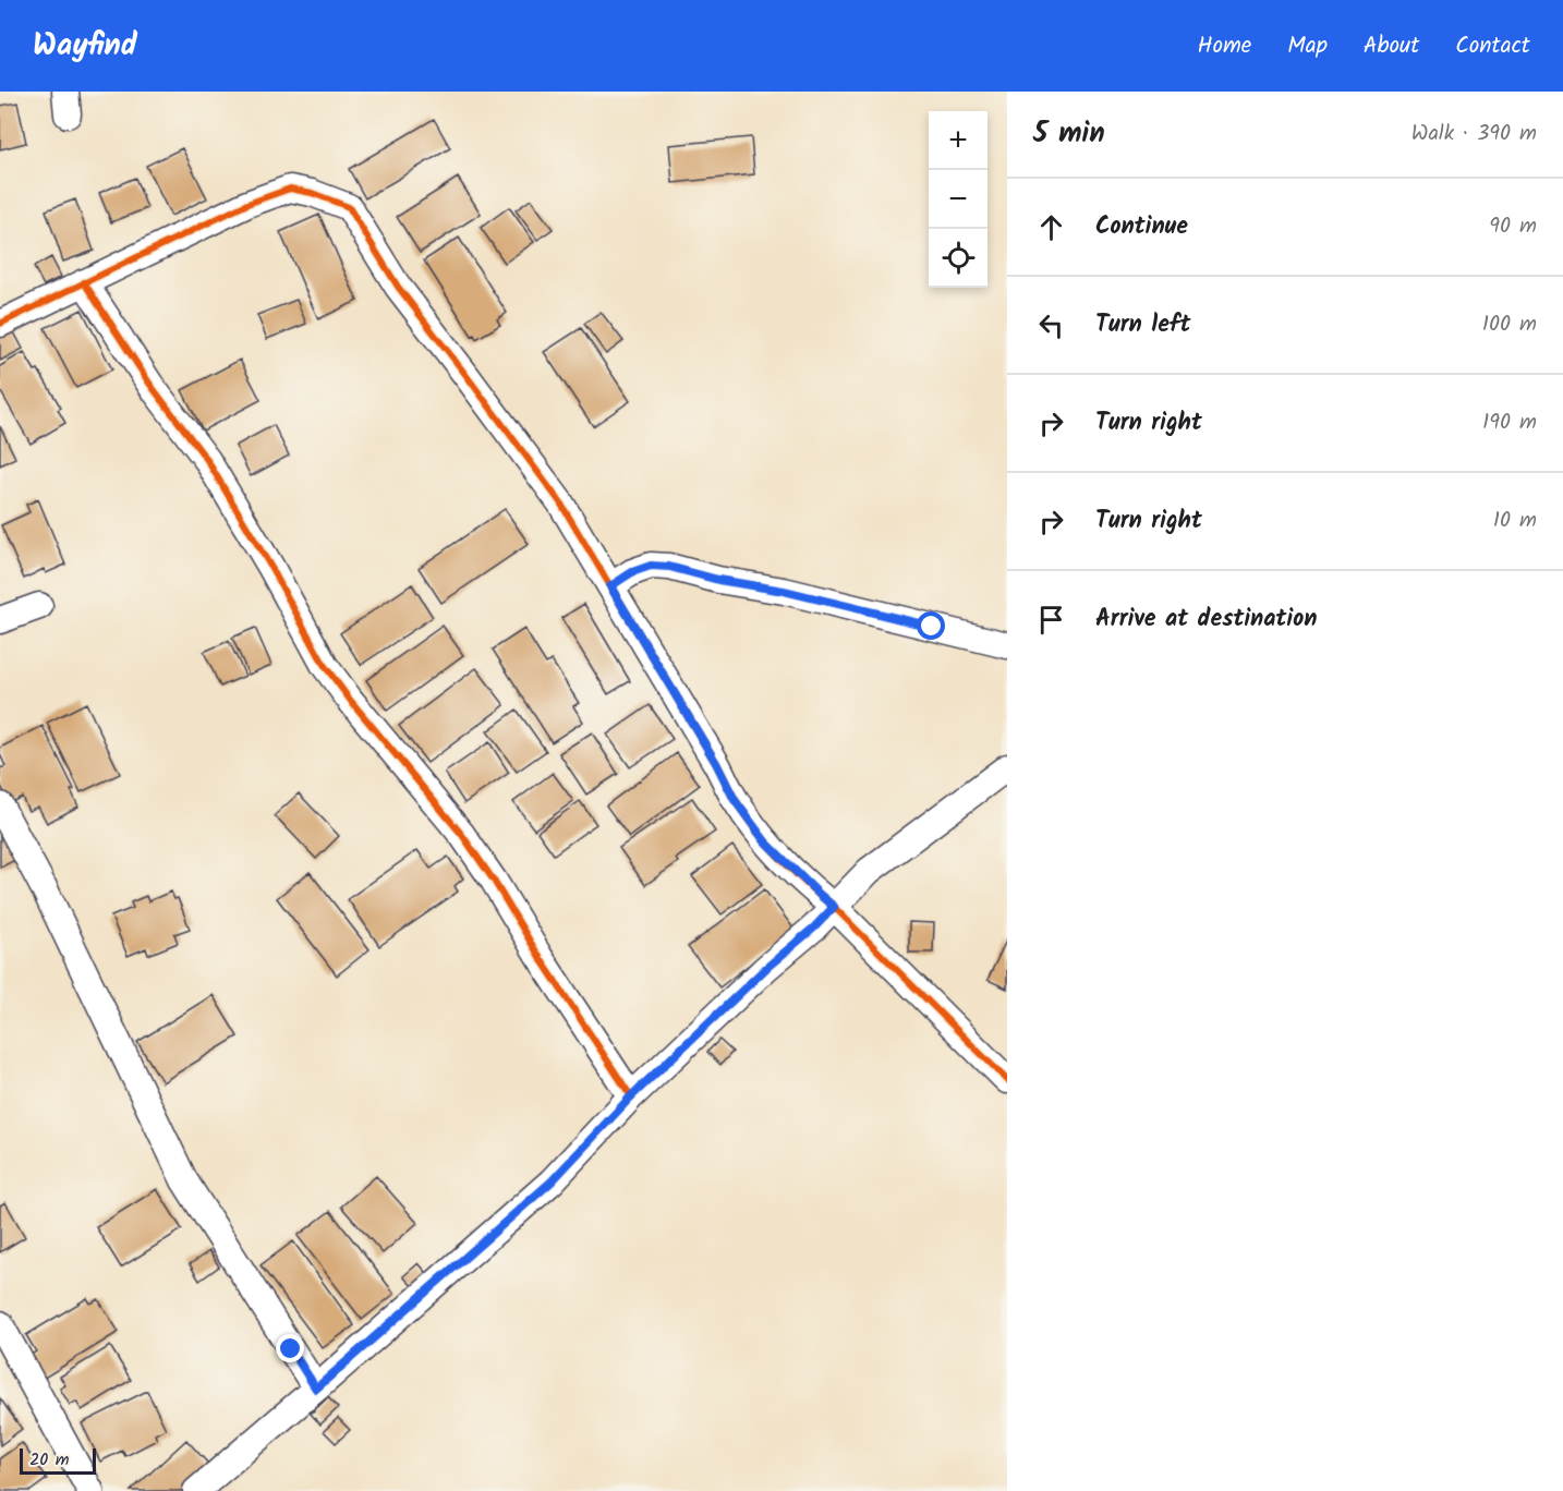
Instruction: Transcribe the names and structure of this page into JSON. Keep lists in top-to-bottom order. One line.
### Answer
{"scale_bar":"20 m","page":{"header":"Wayfind","nav":["Home","Map","About","Contact"],"heading":["5 min","Walk · 390 m"],"map_buttons":["+","−"],"list":[["Continue","90 m"],["Turn left","100 m"],["Turn right","190 m"],["Turn right","10 m"],"Arrive at destination"],"scale":"20 m"}}
